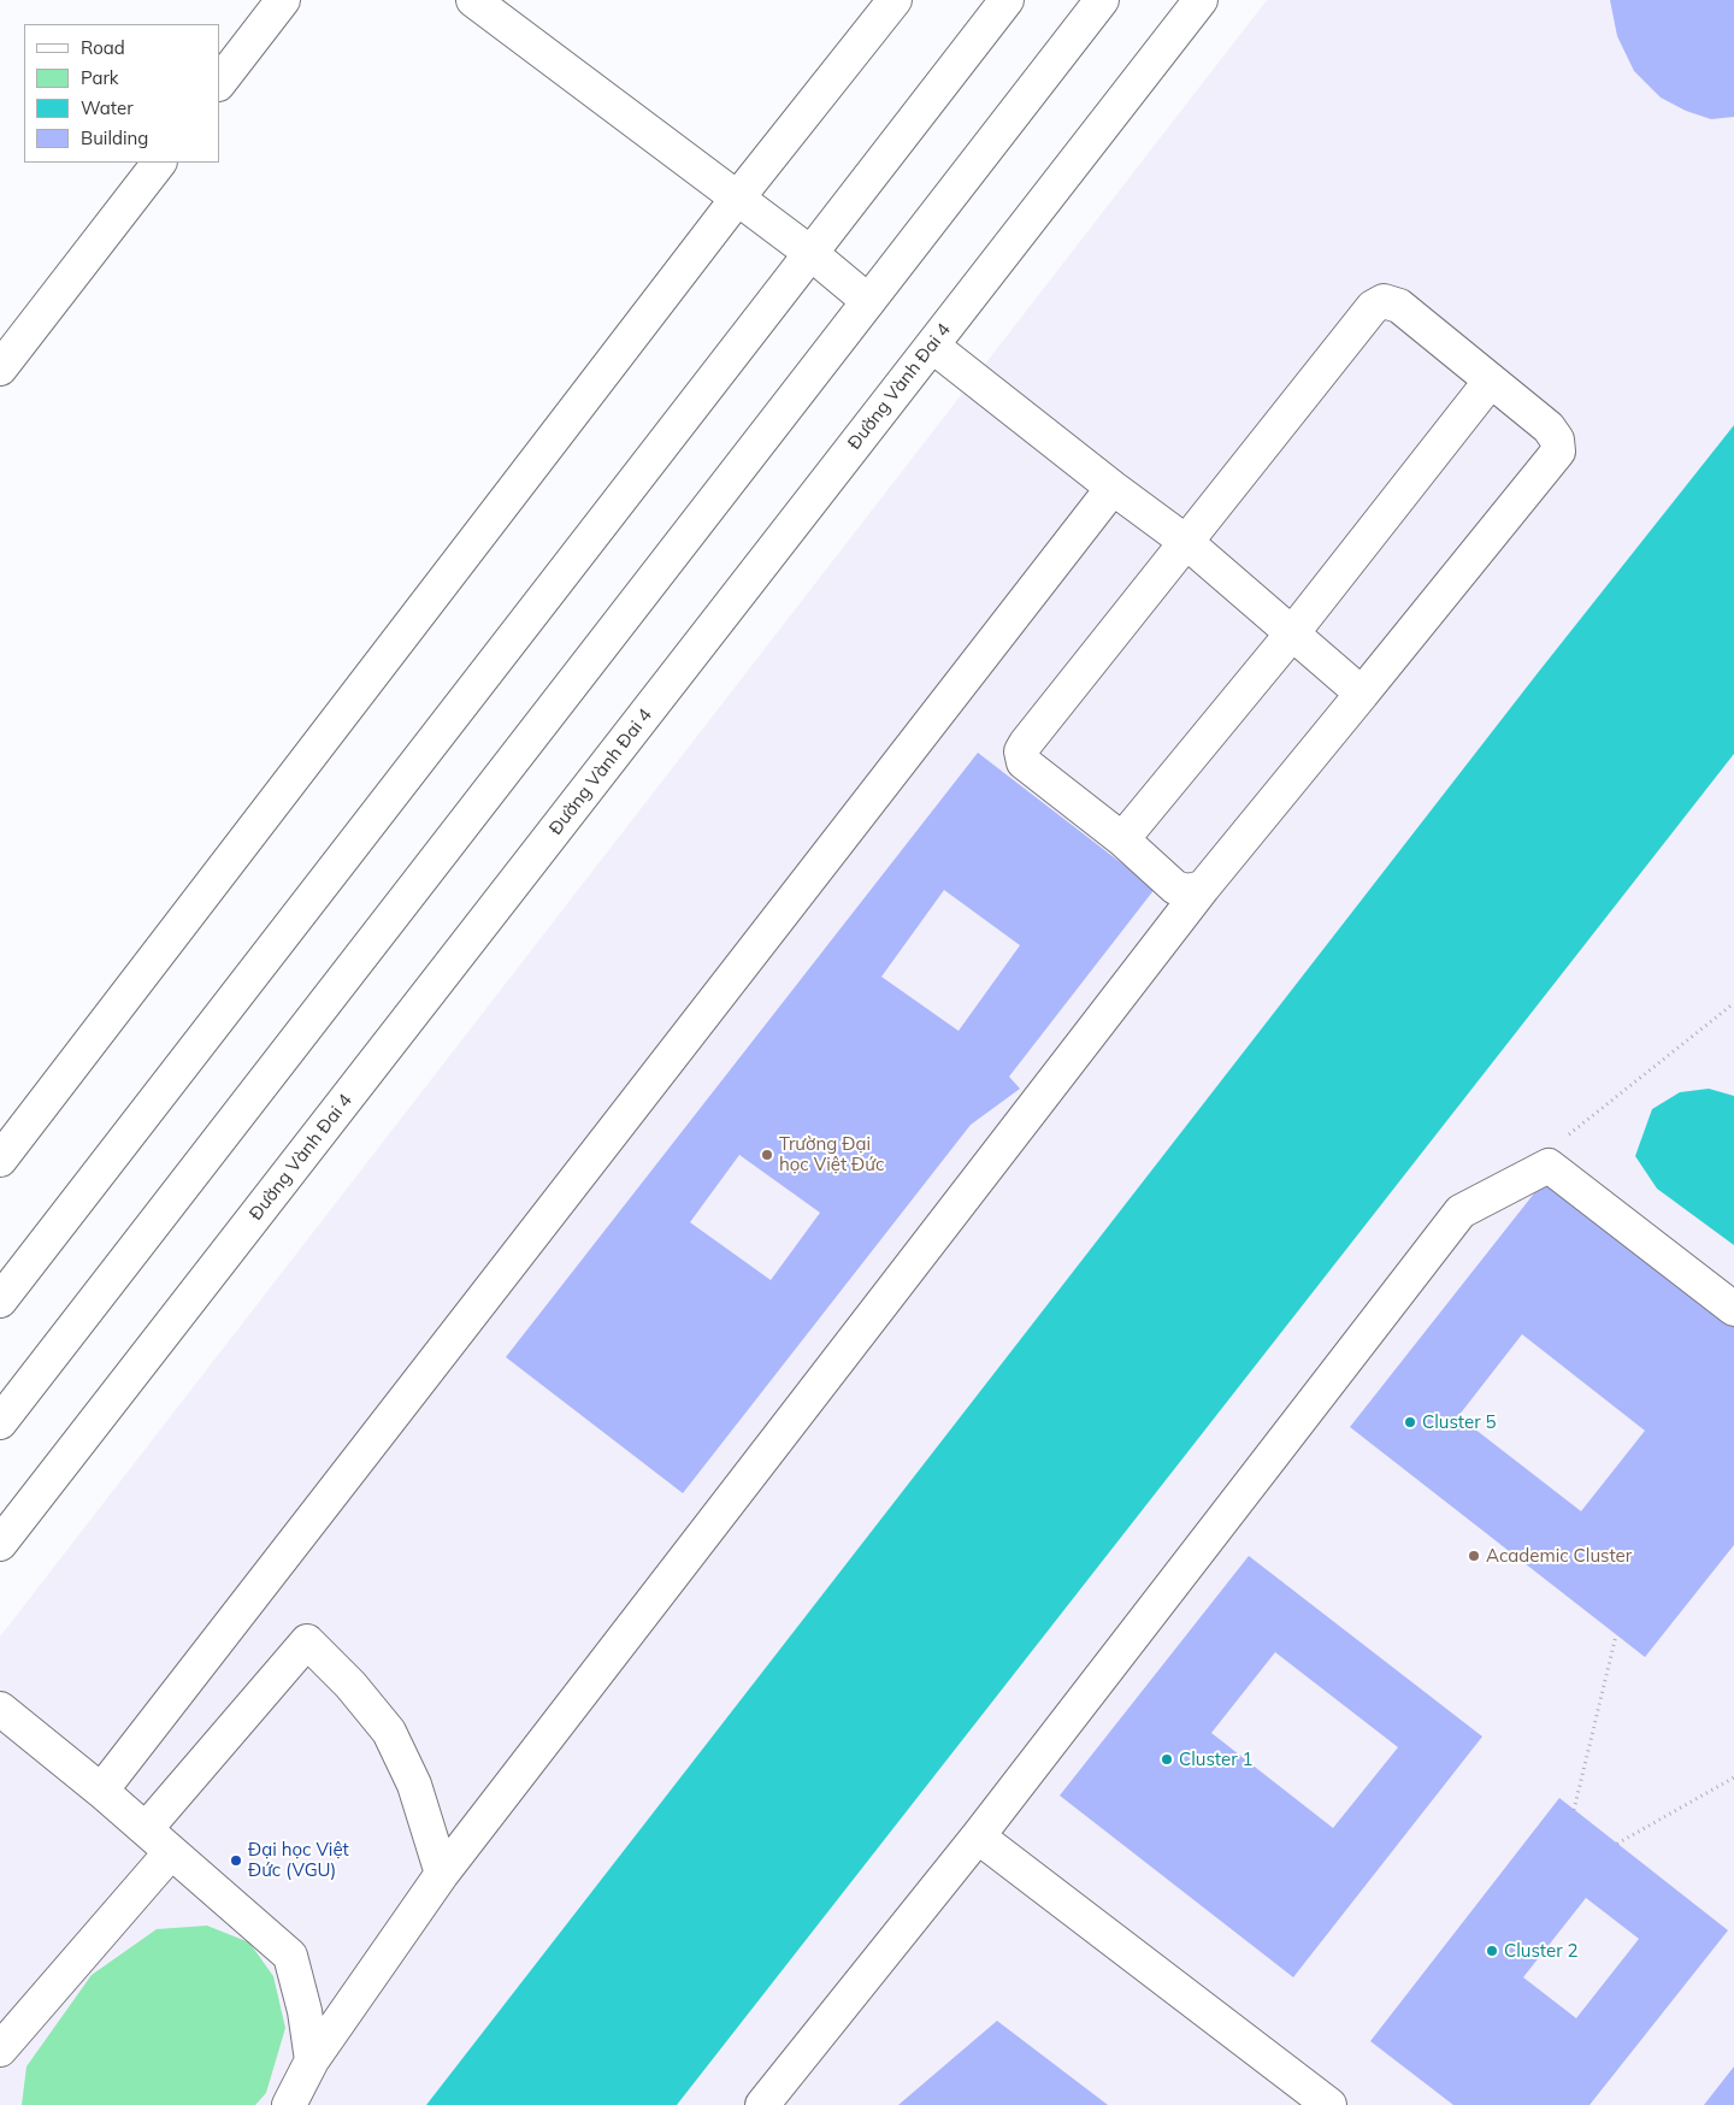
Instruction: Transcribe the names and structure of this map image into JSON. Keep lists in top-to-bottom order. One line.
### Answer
{"streets":{"street":["Đường Vành Đai 4"]},"places":["Trường Đại học Việt Đức","Cluster 5","Academic Cluster","Cluster 1","Đại học Việt Đức (VGU)","Cluster 2"],"legend":["Road","Park","Water","Building"]}
